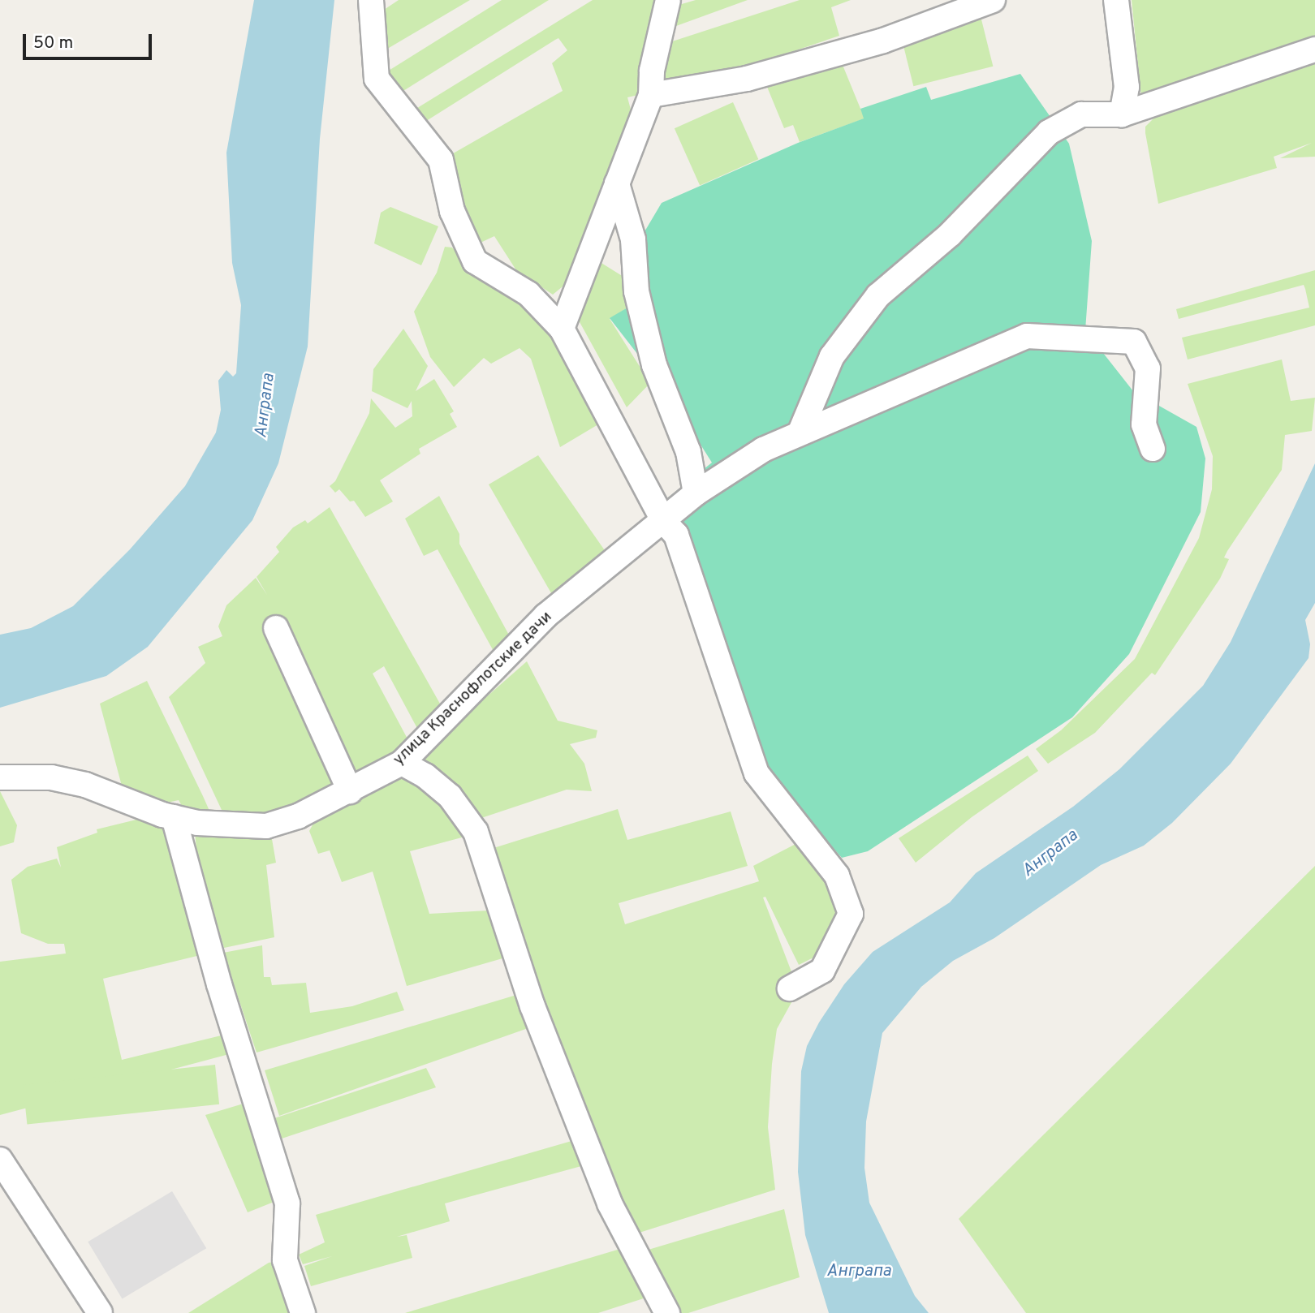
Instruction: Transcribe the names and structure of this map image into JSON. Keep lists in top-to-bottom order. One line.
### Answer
{"streets":{"street":["улица Краснофлотские дачи"]},"water":["Анграпа"],"scale_bar":"50 m"}
